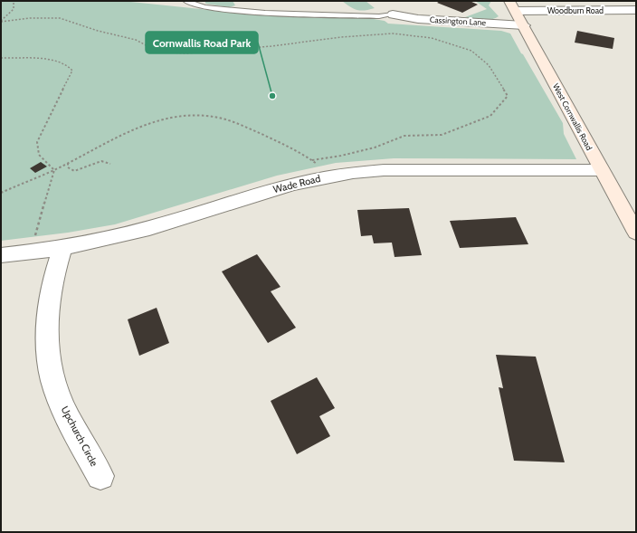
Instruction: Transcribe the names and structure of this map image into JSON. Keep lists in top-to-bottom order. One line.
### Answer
{"streets":{"street":["Woodburn Road","Cassington Lane","West Cornwallis Road","Wade Road","Upchurch Circle"]},"crossings":[["Woodburn Road","West Cornwallis Road"],["Cassington Lane","West Cornwallis Road"],["West Cornwallis Road","Wade Road"],["Wade Road","Upchurch Circle"]],"places":["Cornwallis Road Park"]}
